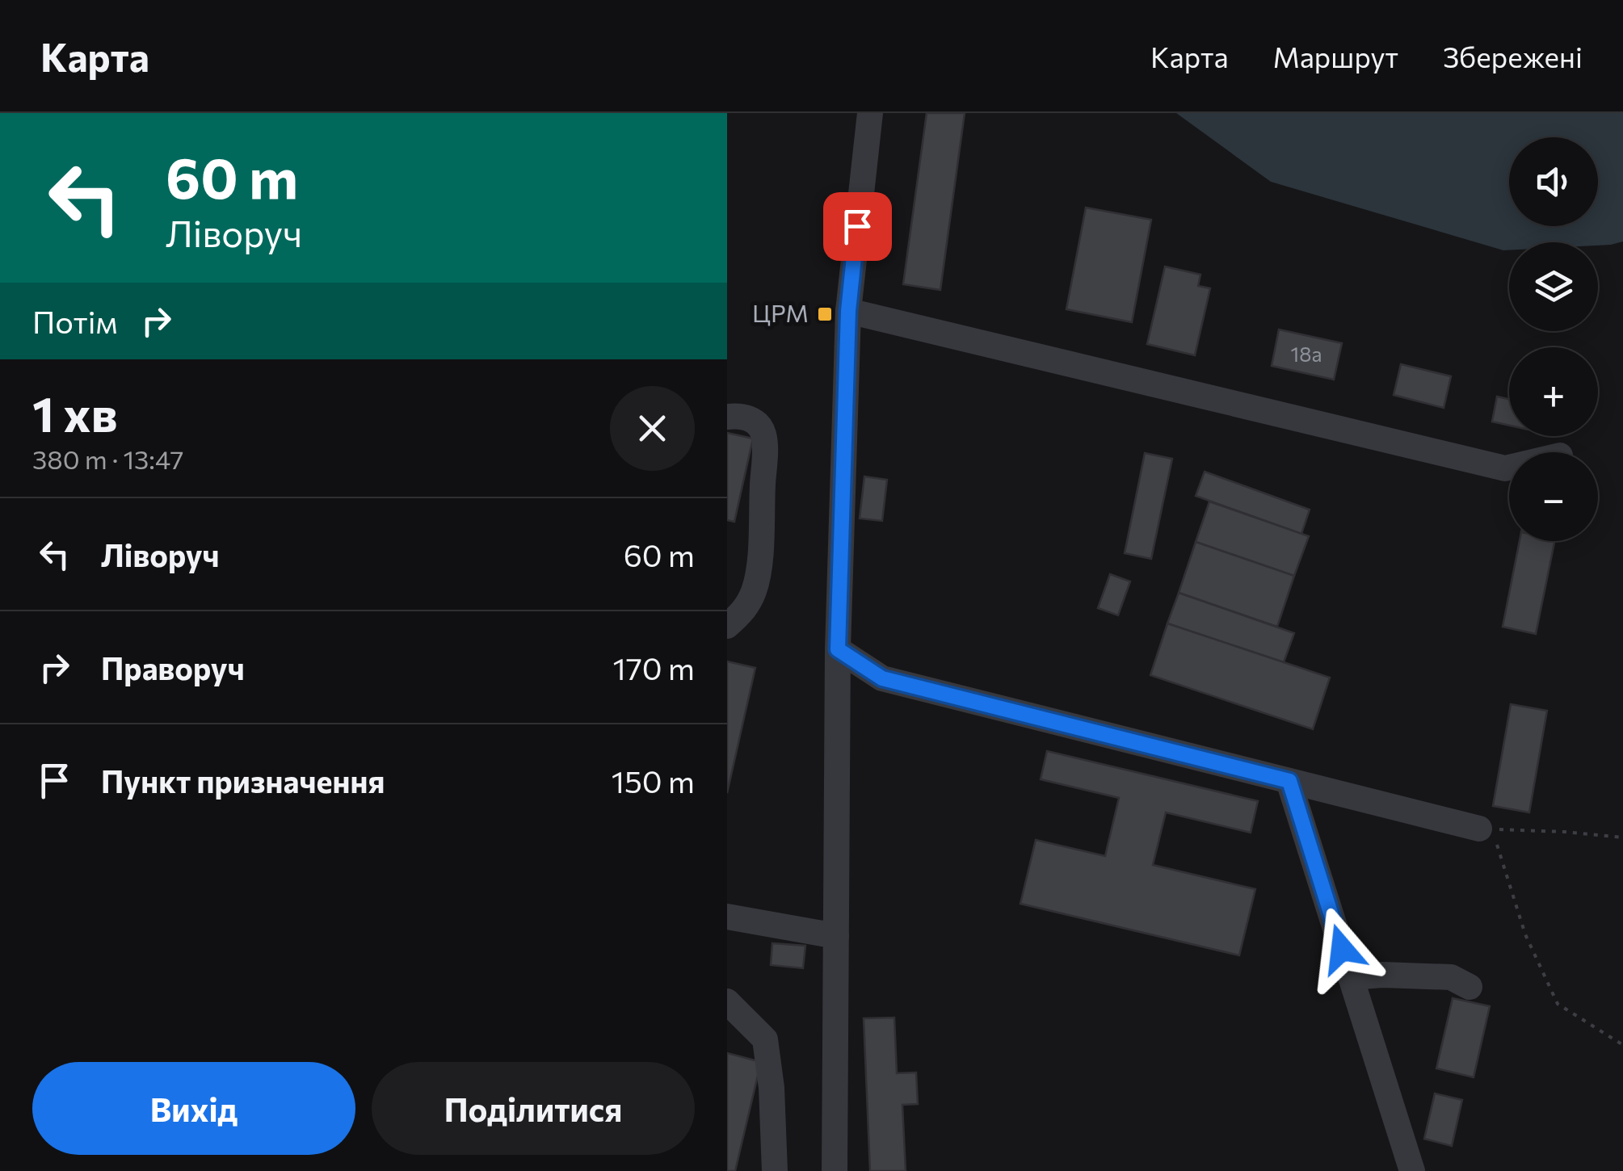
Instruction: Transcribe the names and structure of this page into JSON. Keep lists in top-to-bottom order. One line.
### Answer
{"places":{"transit":["ЦРМ"]},"house_numbers":["18а"],"page":{"header":"Карта","nav":["Карта","Маршрут","Збережені"],"turn":["60 m","Ліворуч"],"map_buttons":["+","−"],"then":"Потім","heading":["1 хв","380 m · 13:47"],"list":[{"name":"Ліворуч","value":"60 m"},{"name":"Праворуч","value":"170 m"},{"name":"Пункт призначення","value":"150 m"}],"buttons":["Вихід","Поділитися"]}}
